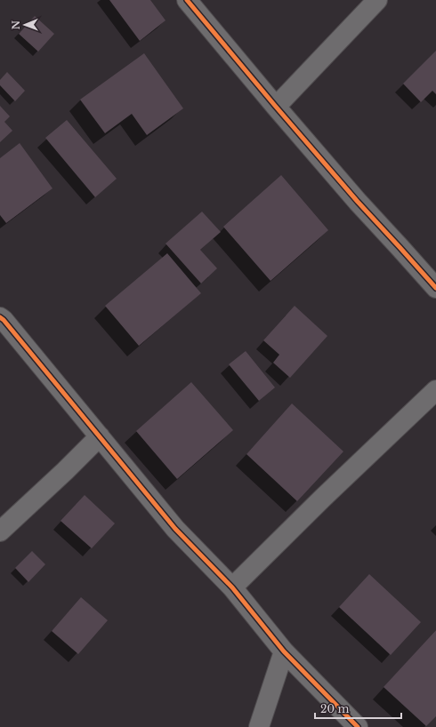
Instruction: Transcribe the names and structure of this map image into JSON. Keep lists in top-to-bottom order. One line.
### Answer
{"scale_bar":"20 m","north":"left"}
